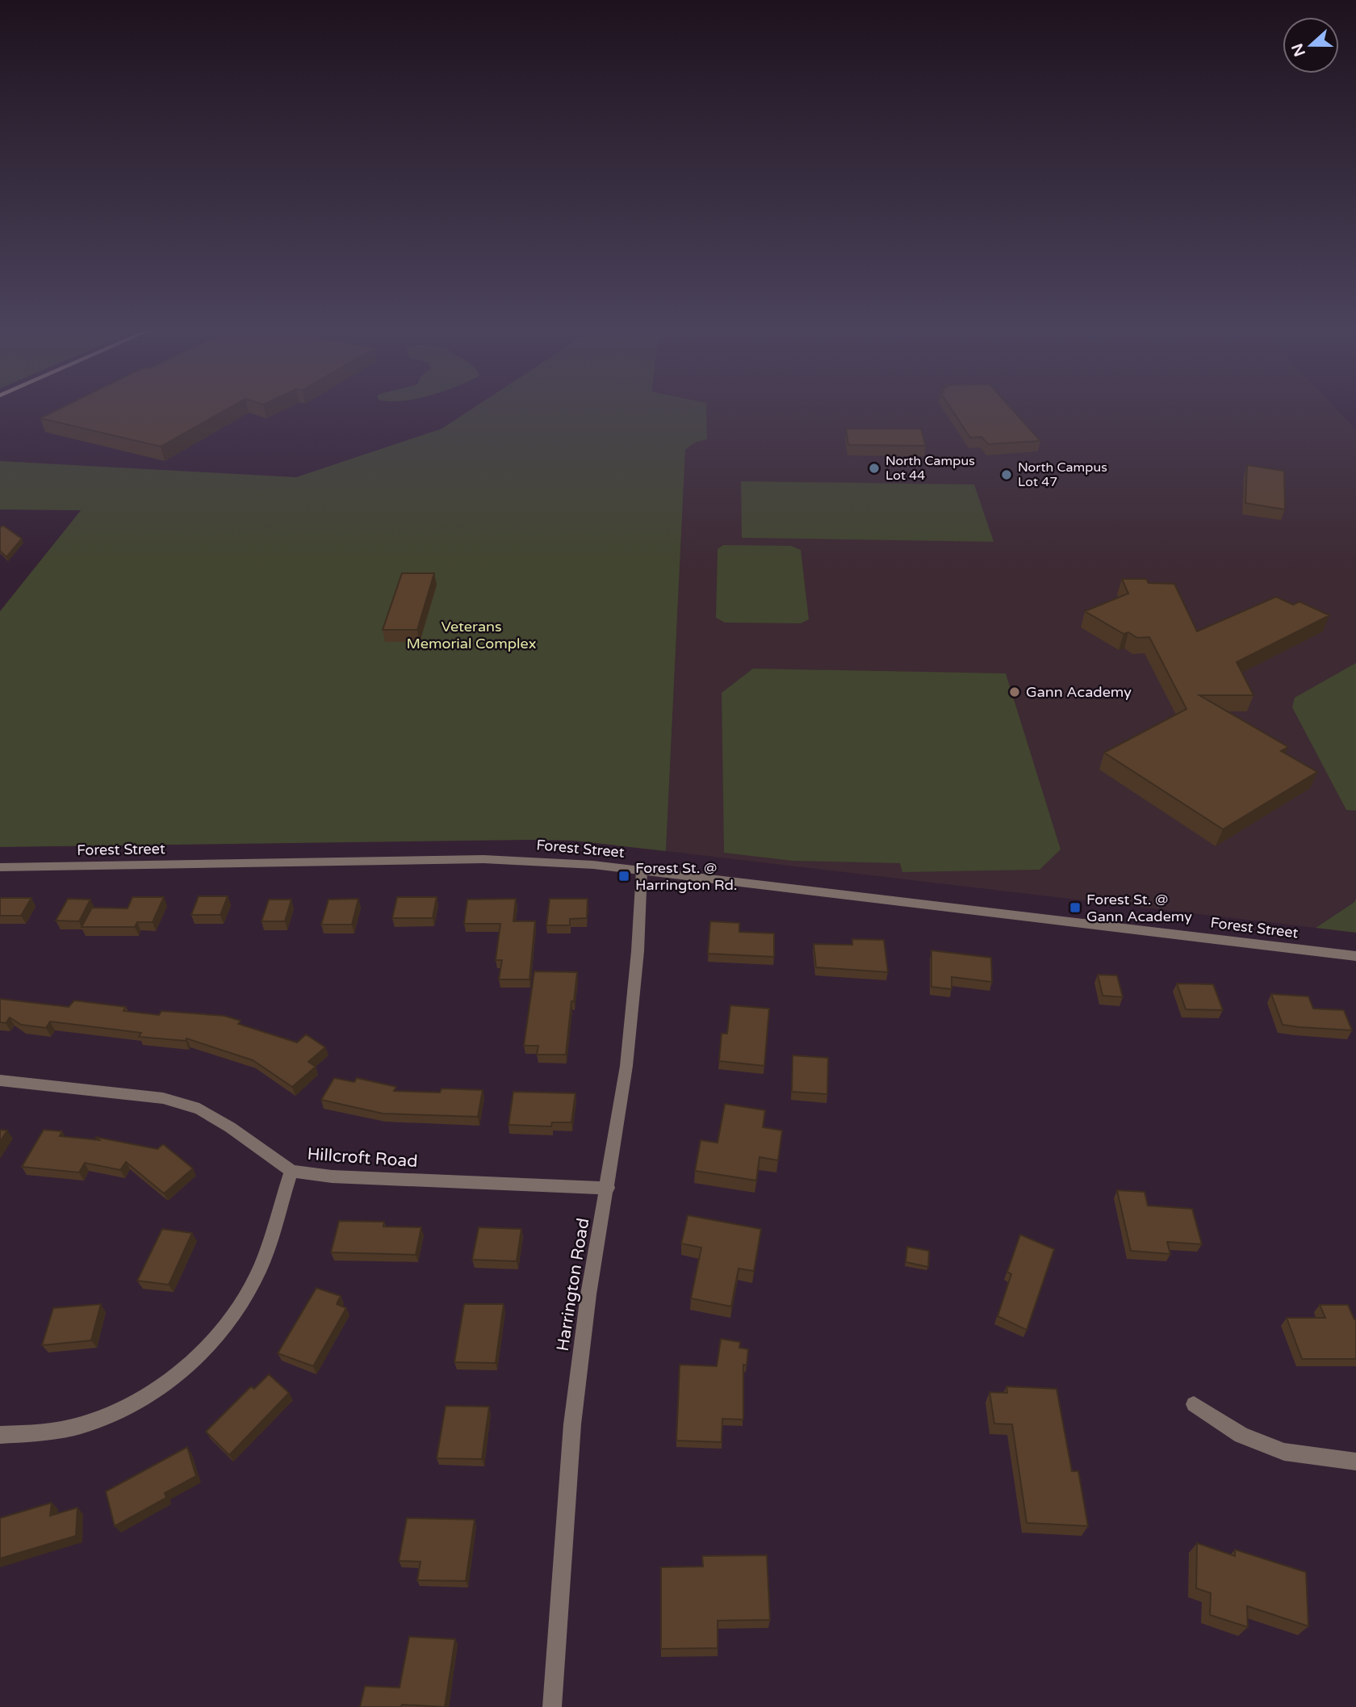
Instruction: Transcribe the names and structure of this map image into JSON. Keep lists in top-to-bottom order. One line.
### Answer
{"streets":{"street":["Forest Street","Hillcroft Road","Harrington Road"]},"crossings":[["Forest Street","Harrington Road"],["Hillcroft Road","Harrington Road"]],"parks":["Veterans Memorial Complex"],"places":{"other":["North Campus Lot 44","North Campus Lot 47","Gann Academy"],"transit":["Forest St. @ Harrington Rd.","Forest St. @ Gann Academy"]},"north":"left"}
